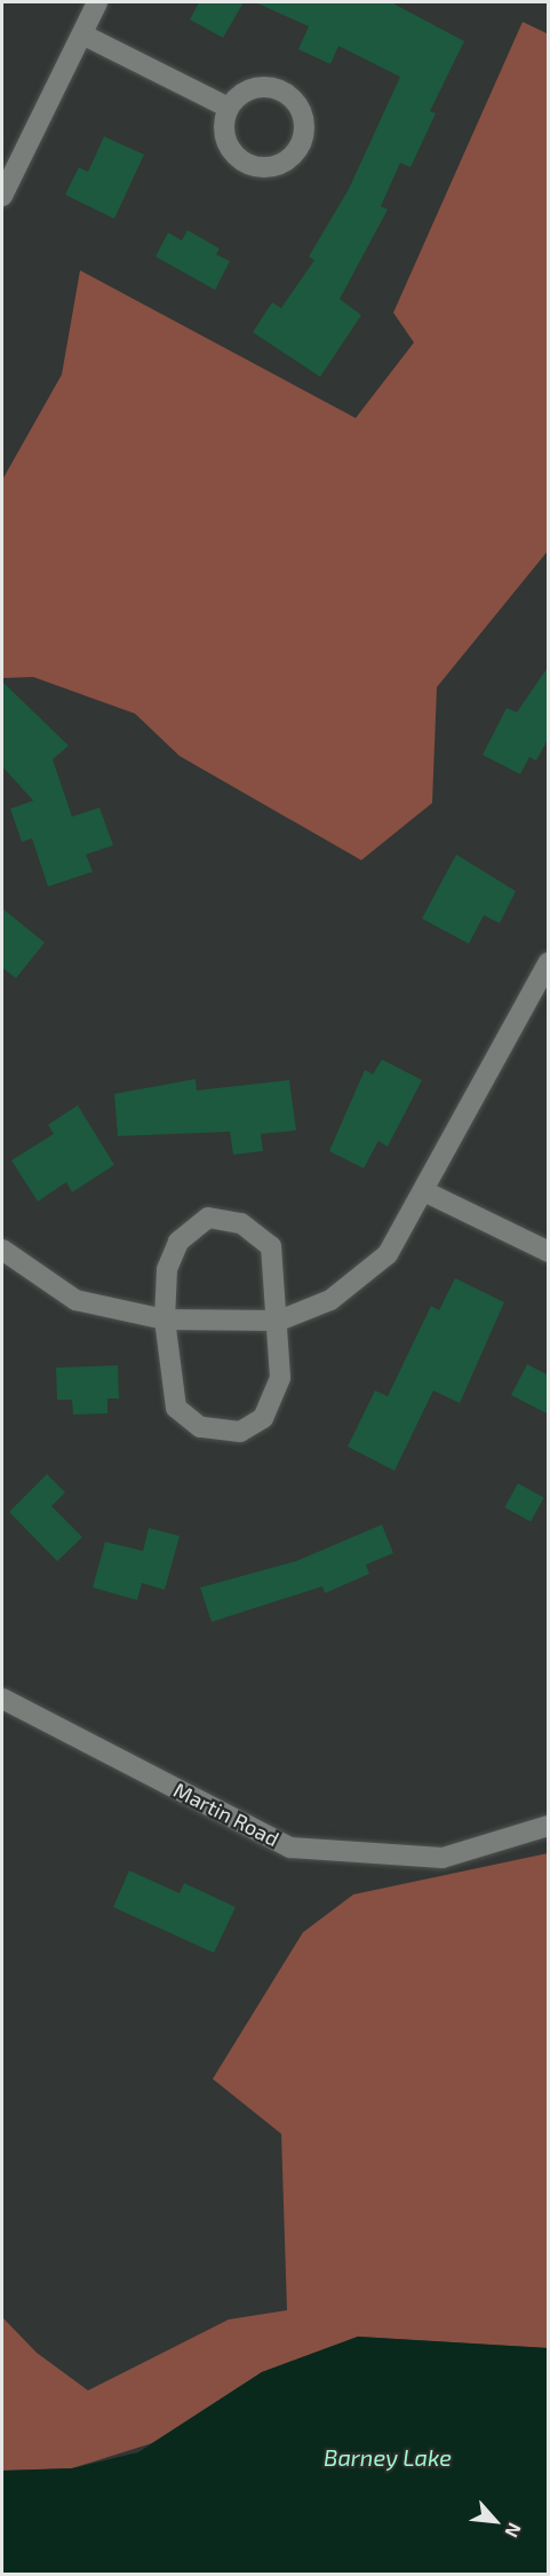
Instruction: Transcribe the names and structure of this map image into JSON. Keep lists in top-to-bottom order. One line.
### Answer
{"streets":{"street":["Martin Road"]},"water":["Barney Lake"],"north":"bottom right"}
